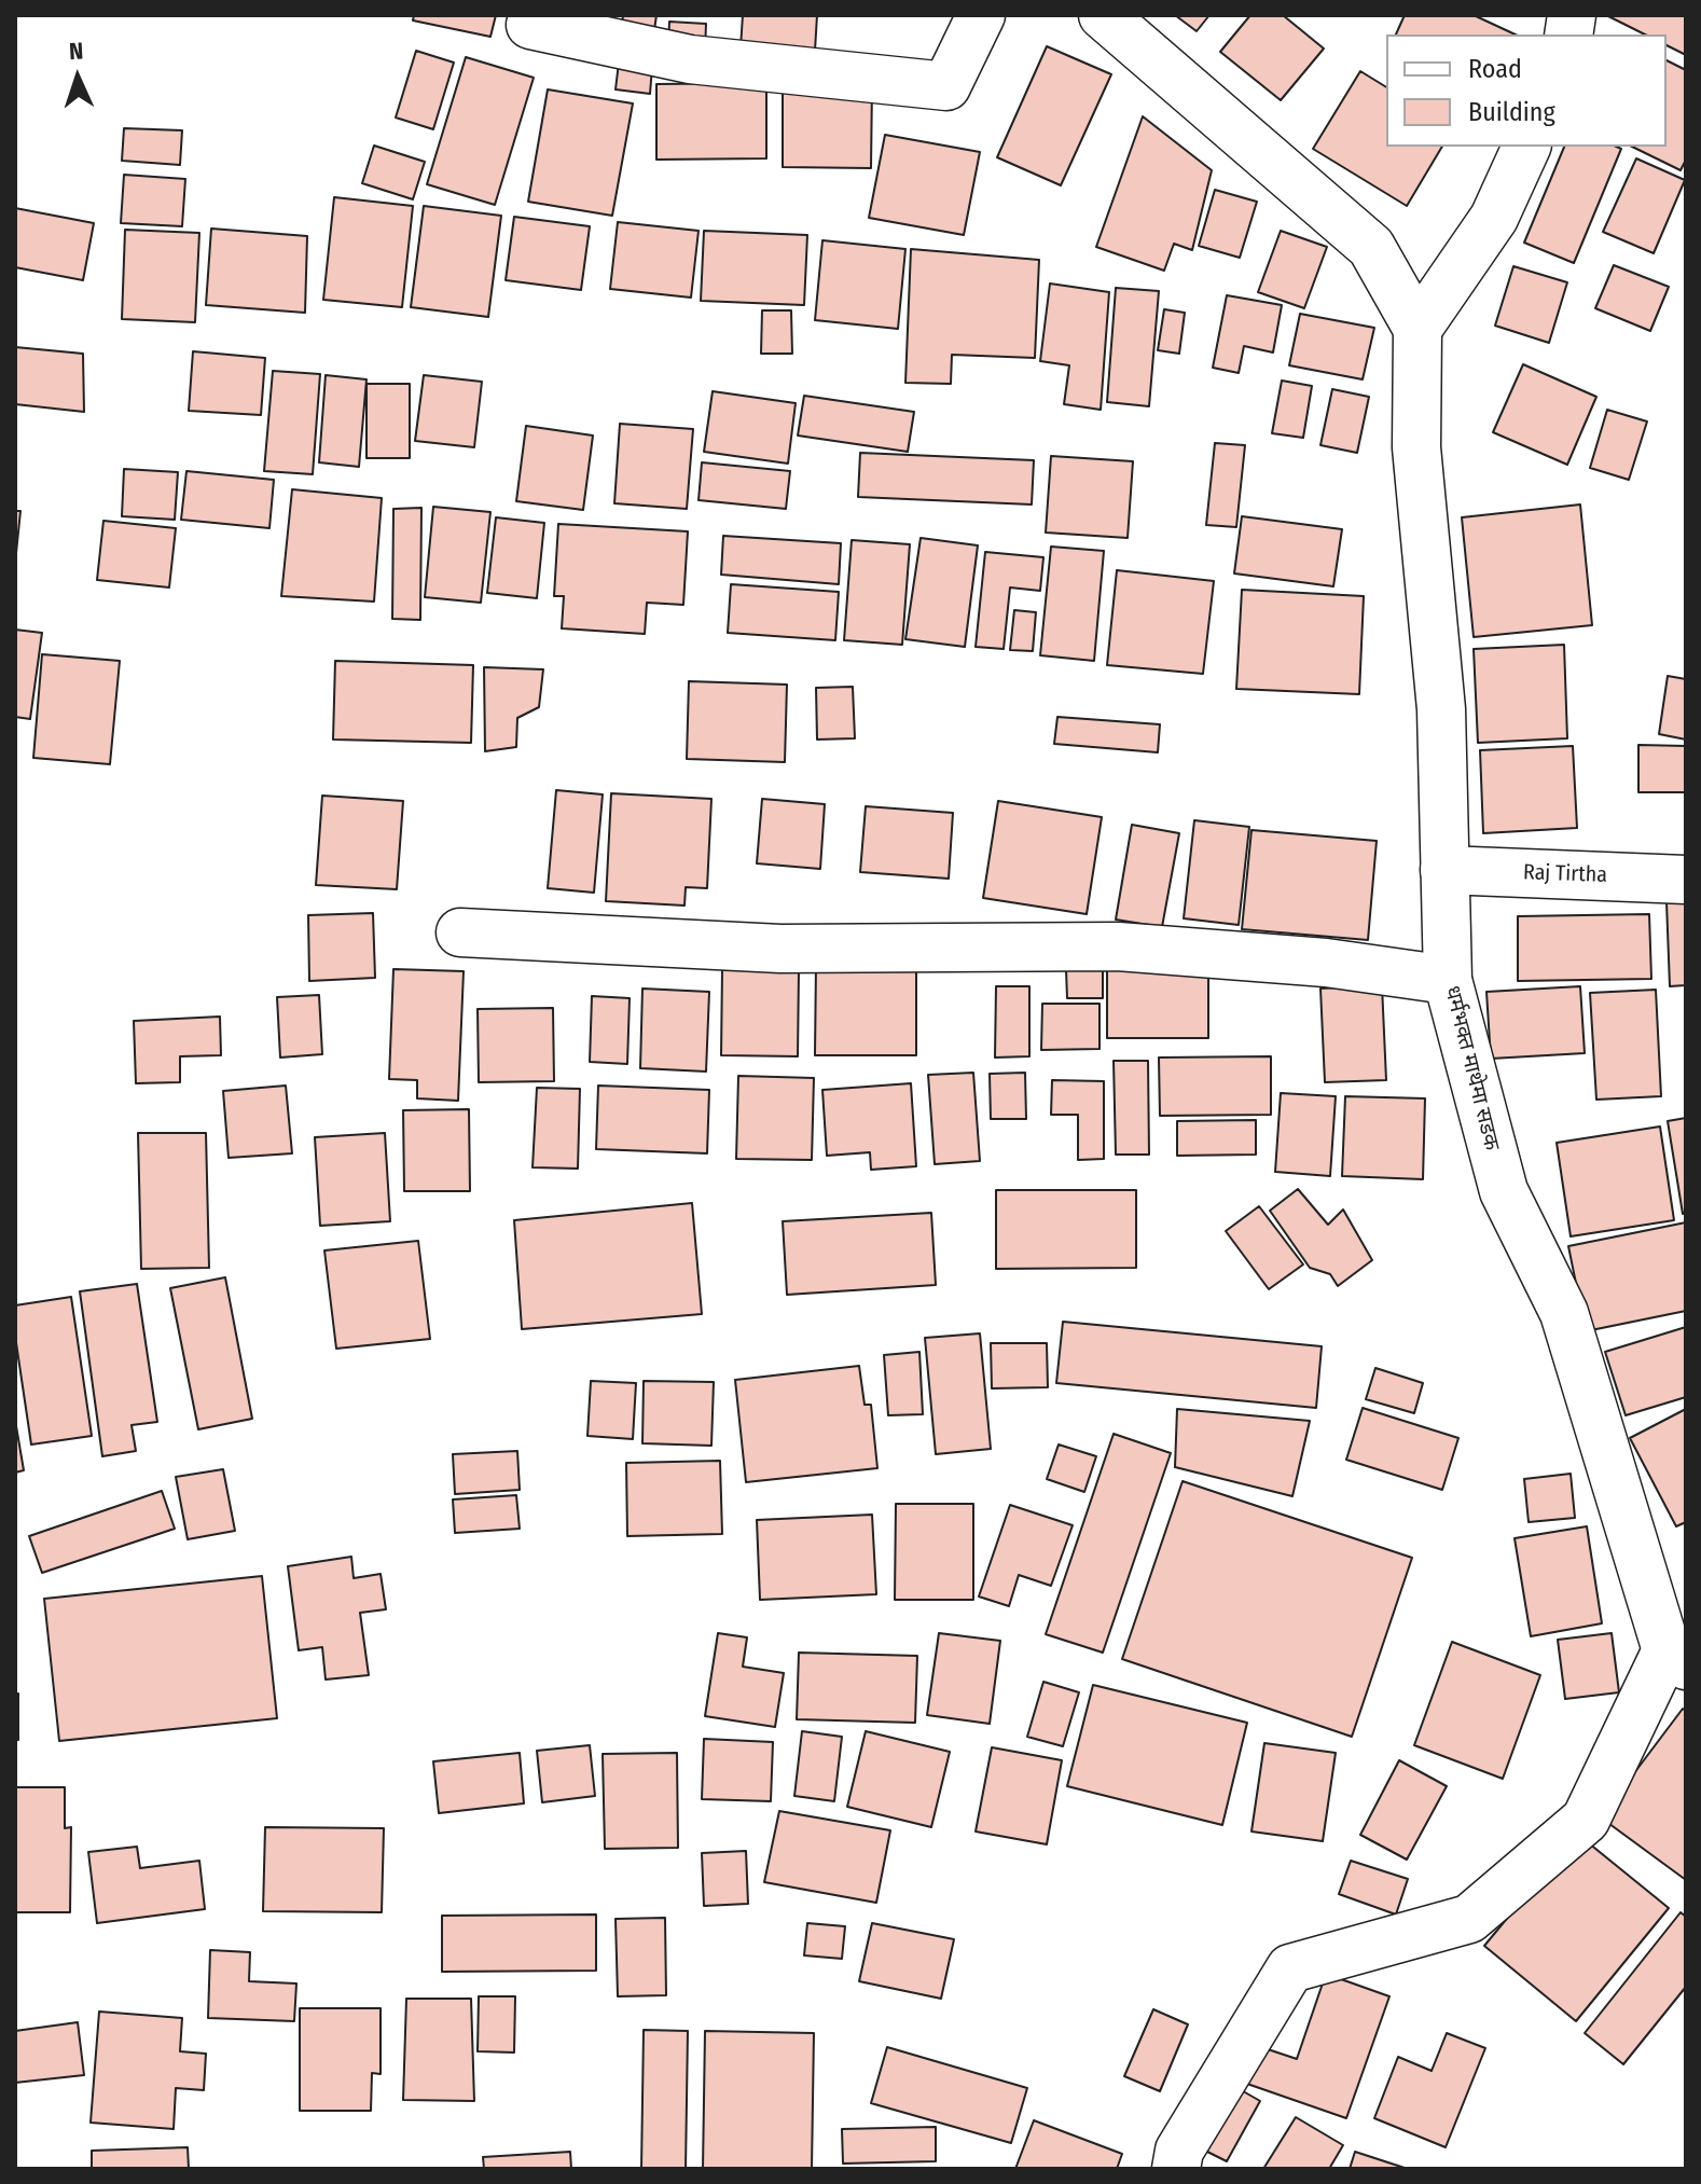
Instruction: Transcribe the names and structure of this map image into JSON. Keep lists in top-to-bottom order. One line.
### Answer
{"streets":{"street":["Raj Tirtha","धर्मभक्त माथेमा सडक"]},"crossings":[["Raj Tirtha","धर्मभक्त माथेमा सडक"]],"legend":["Road","Building"],"north":"top"}
